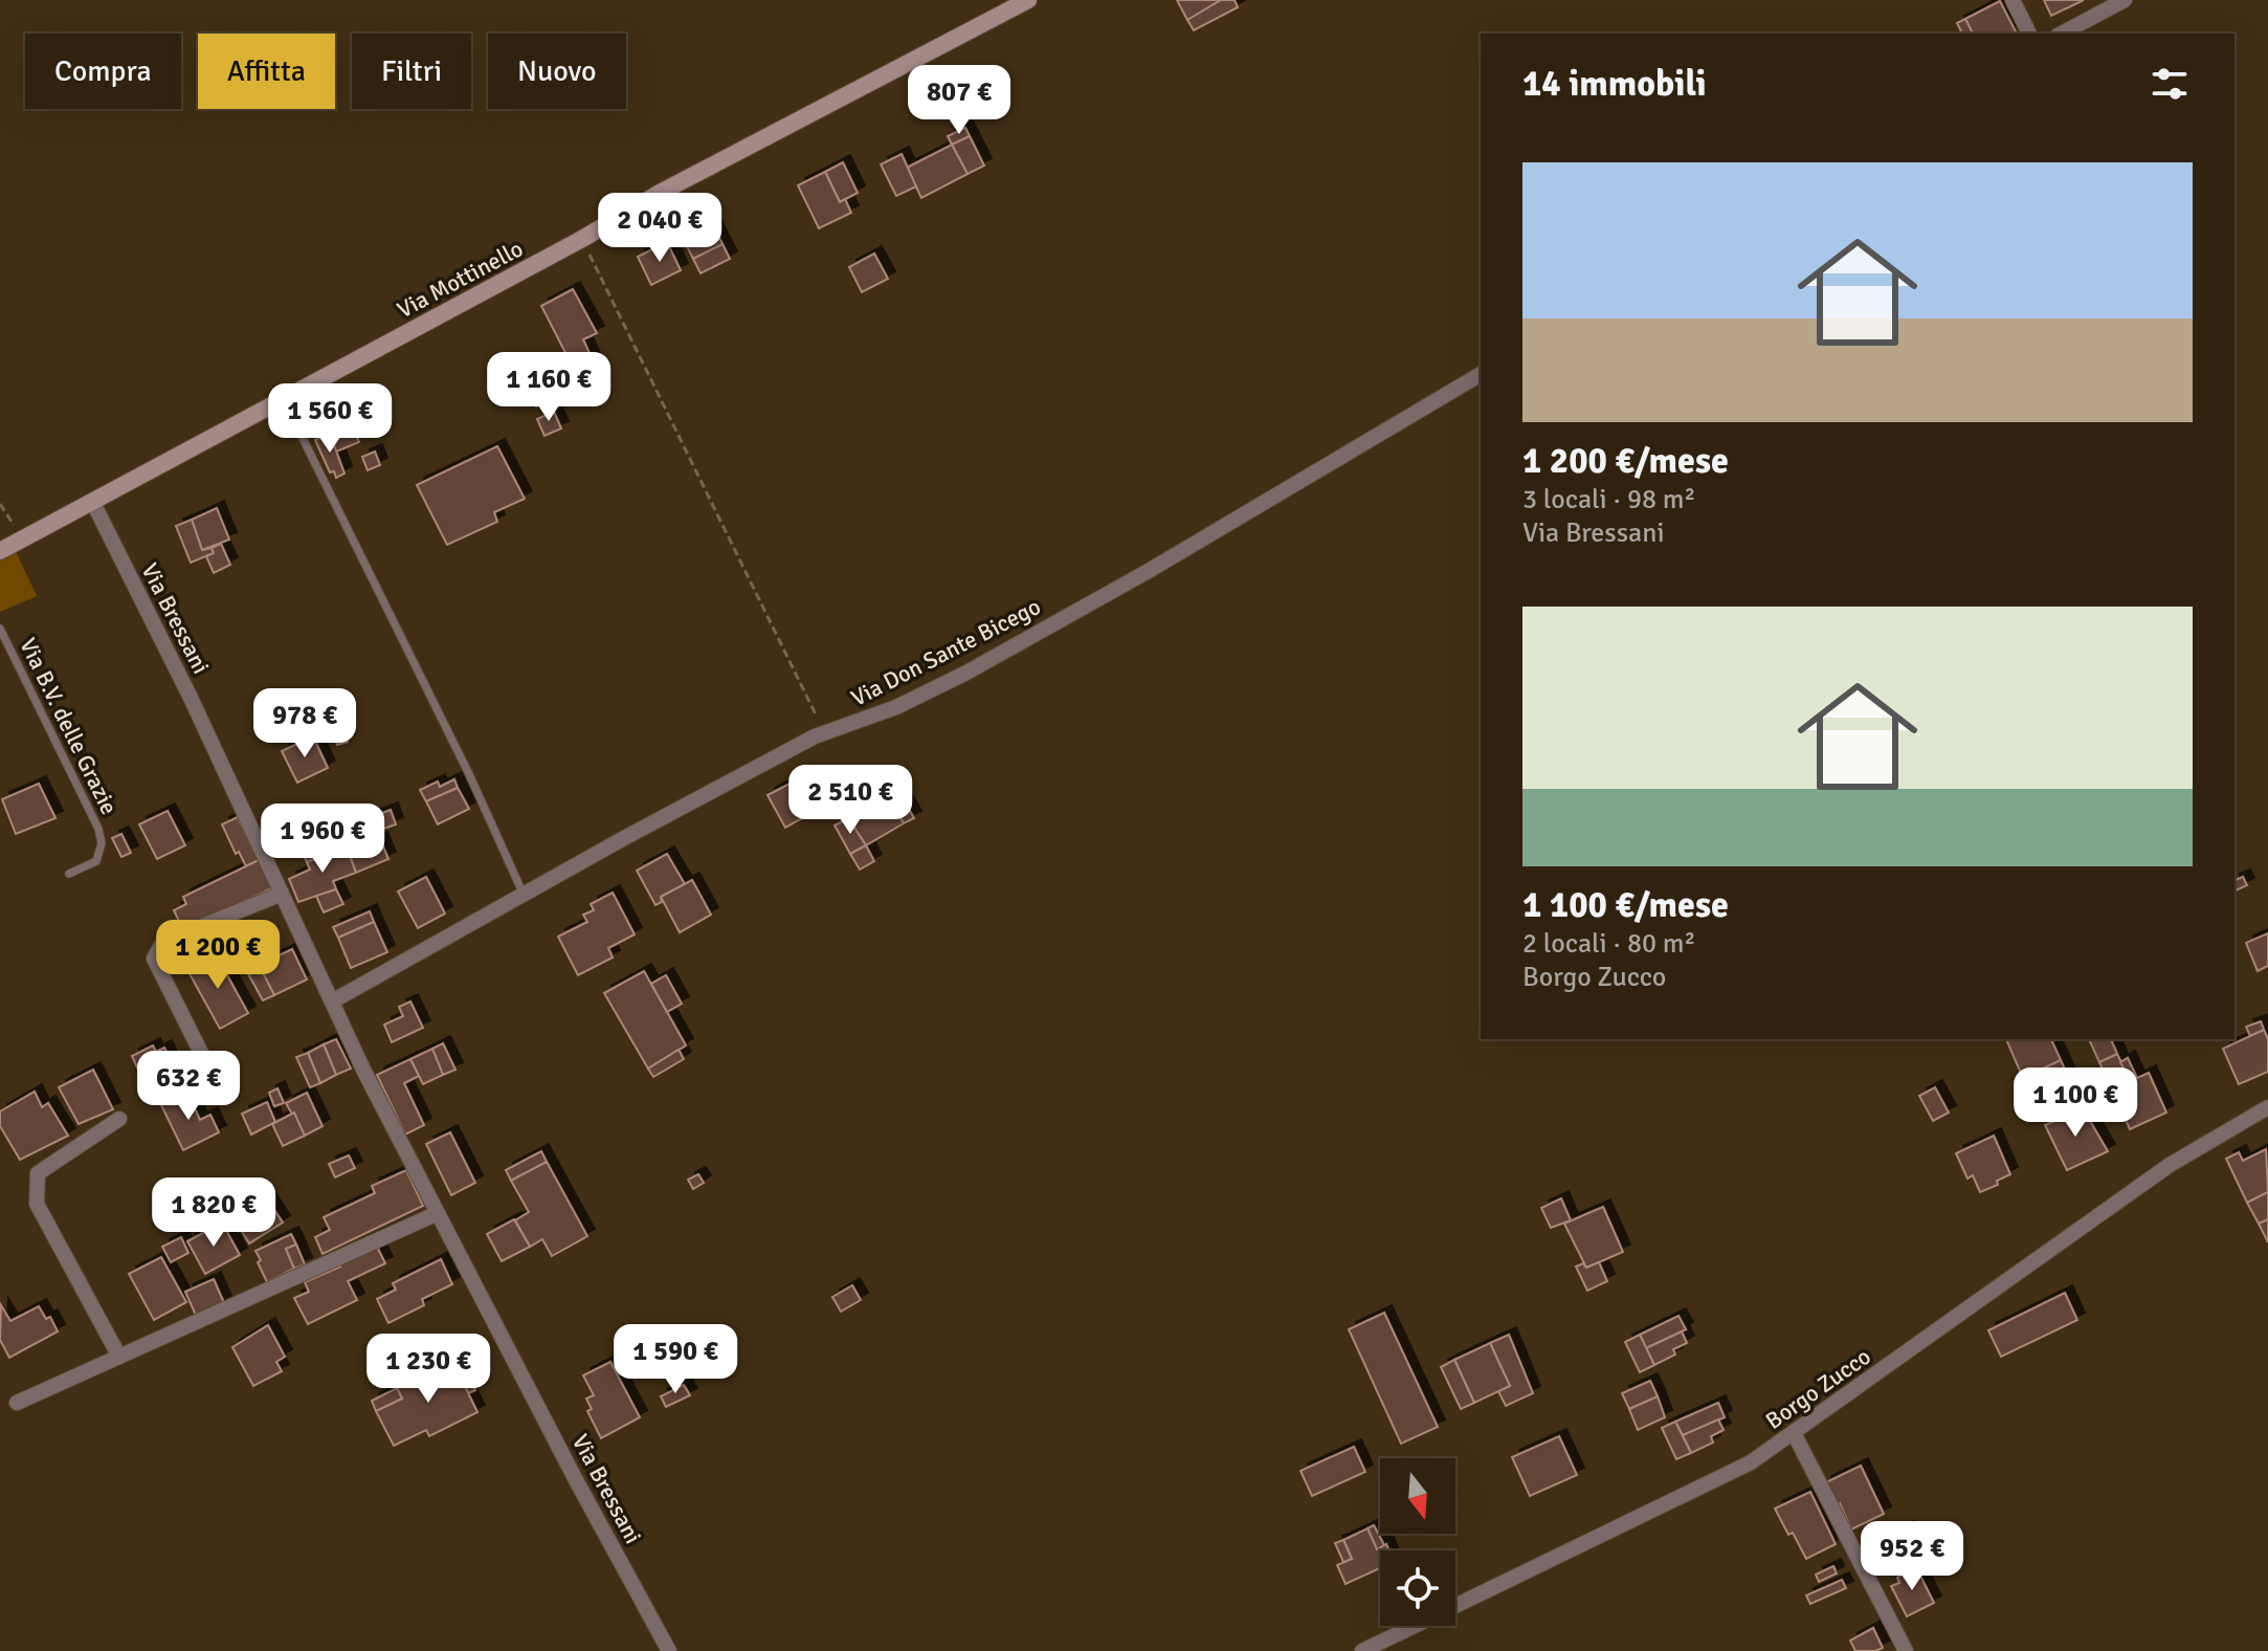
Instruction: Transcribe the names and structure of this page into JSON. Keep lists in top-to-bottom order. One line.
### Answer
{"streets":{"street":["Via Mottinello","Via Bressani","Via Don Sante Bicego","Borgo Zucco"],"lane":["Via B.V. delle Grazie"]},"crossings":[["Via Mottinello","Via Bressani"],["Via Bressani","Via Don Sante Bicego"]],"north":"bottom","page":{"chip":["Compra","Affitta","Filtri","Nuovo"],"heading":"14 immobili","price":["807 €","2 040 €","1 160 €","1 560 €","978 €","2 510 €","1 960 €","1 200 €","632 €","1 100 €","1 820 €","1 590 €","1 230 €","952 €"],"list":[{"name":"1 200 €/mese","note":"3 locali · 98 m² · Via Bressani"},{"name":"1 100 €/mese","note":"2 locali · 80 m² · Borgo Zucco"}]}}
